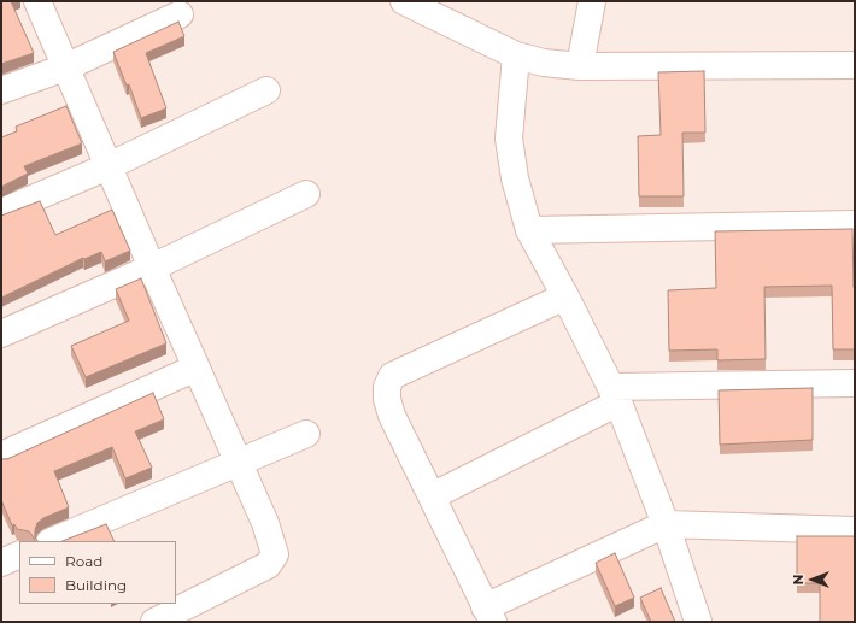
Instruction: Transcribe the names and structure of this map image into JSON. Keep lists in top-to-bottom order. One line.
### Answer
{"legend":["Road","Building"],"north":"left"}
